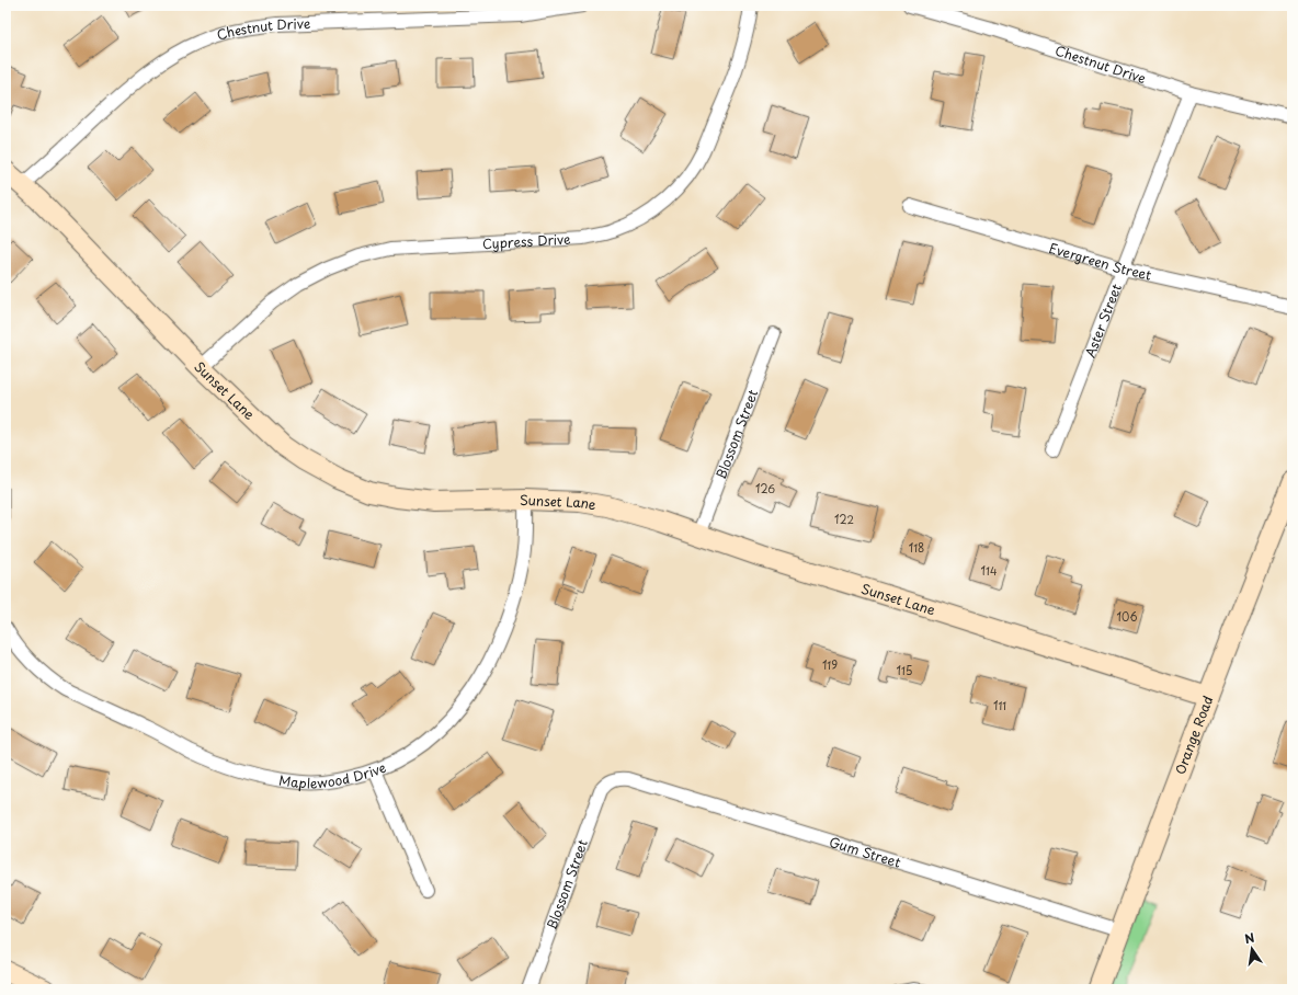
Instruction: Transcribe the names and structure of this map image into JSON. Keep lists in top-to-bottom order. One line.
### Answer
{"streets":{"street":["Chestnut Drive","Cypress Drive","Evergreen Street","Aster Street","Sunset Lane","Blossom Street","Orange Road","Maplewood Drive","Gum Street"]},"crossings":[["Chestnut Drive","Aster Street"],["Chestnut Drive","Sunset Lane"],["Cypress Drive","Sunset Lane"],["Evergreen Street","Aster Street"],["Sunset Lane","Blossom Street"],["Sunset Lane","Orange Road"],["Sunset Lane","Maplewood Drive"],["Blossom Street","Gum Street"],["Orange Road","Gum Street"]],"house_numbers":["126","122","118","114","106","119","115","111"],"north":"top"}
